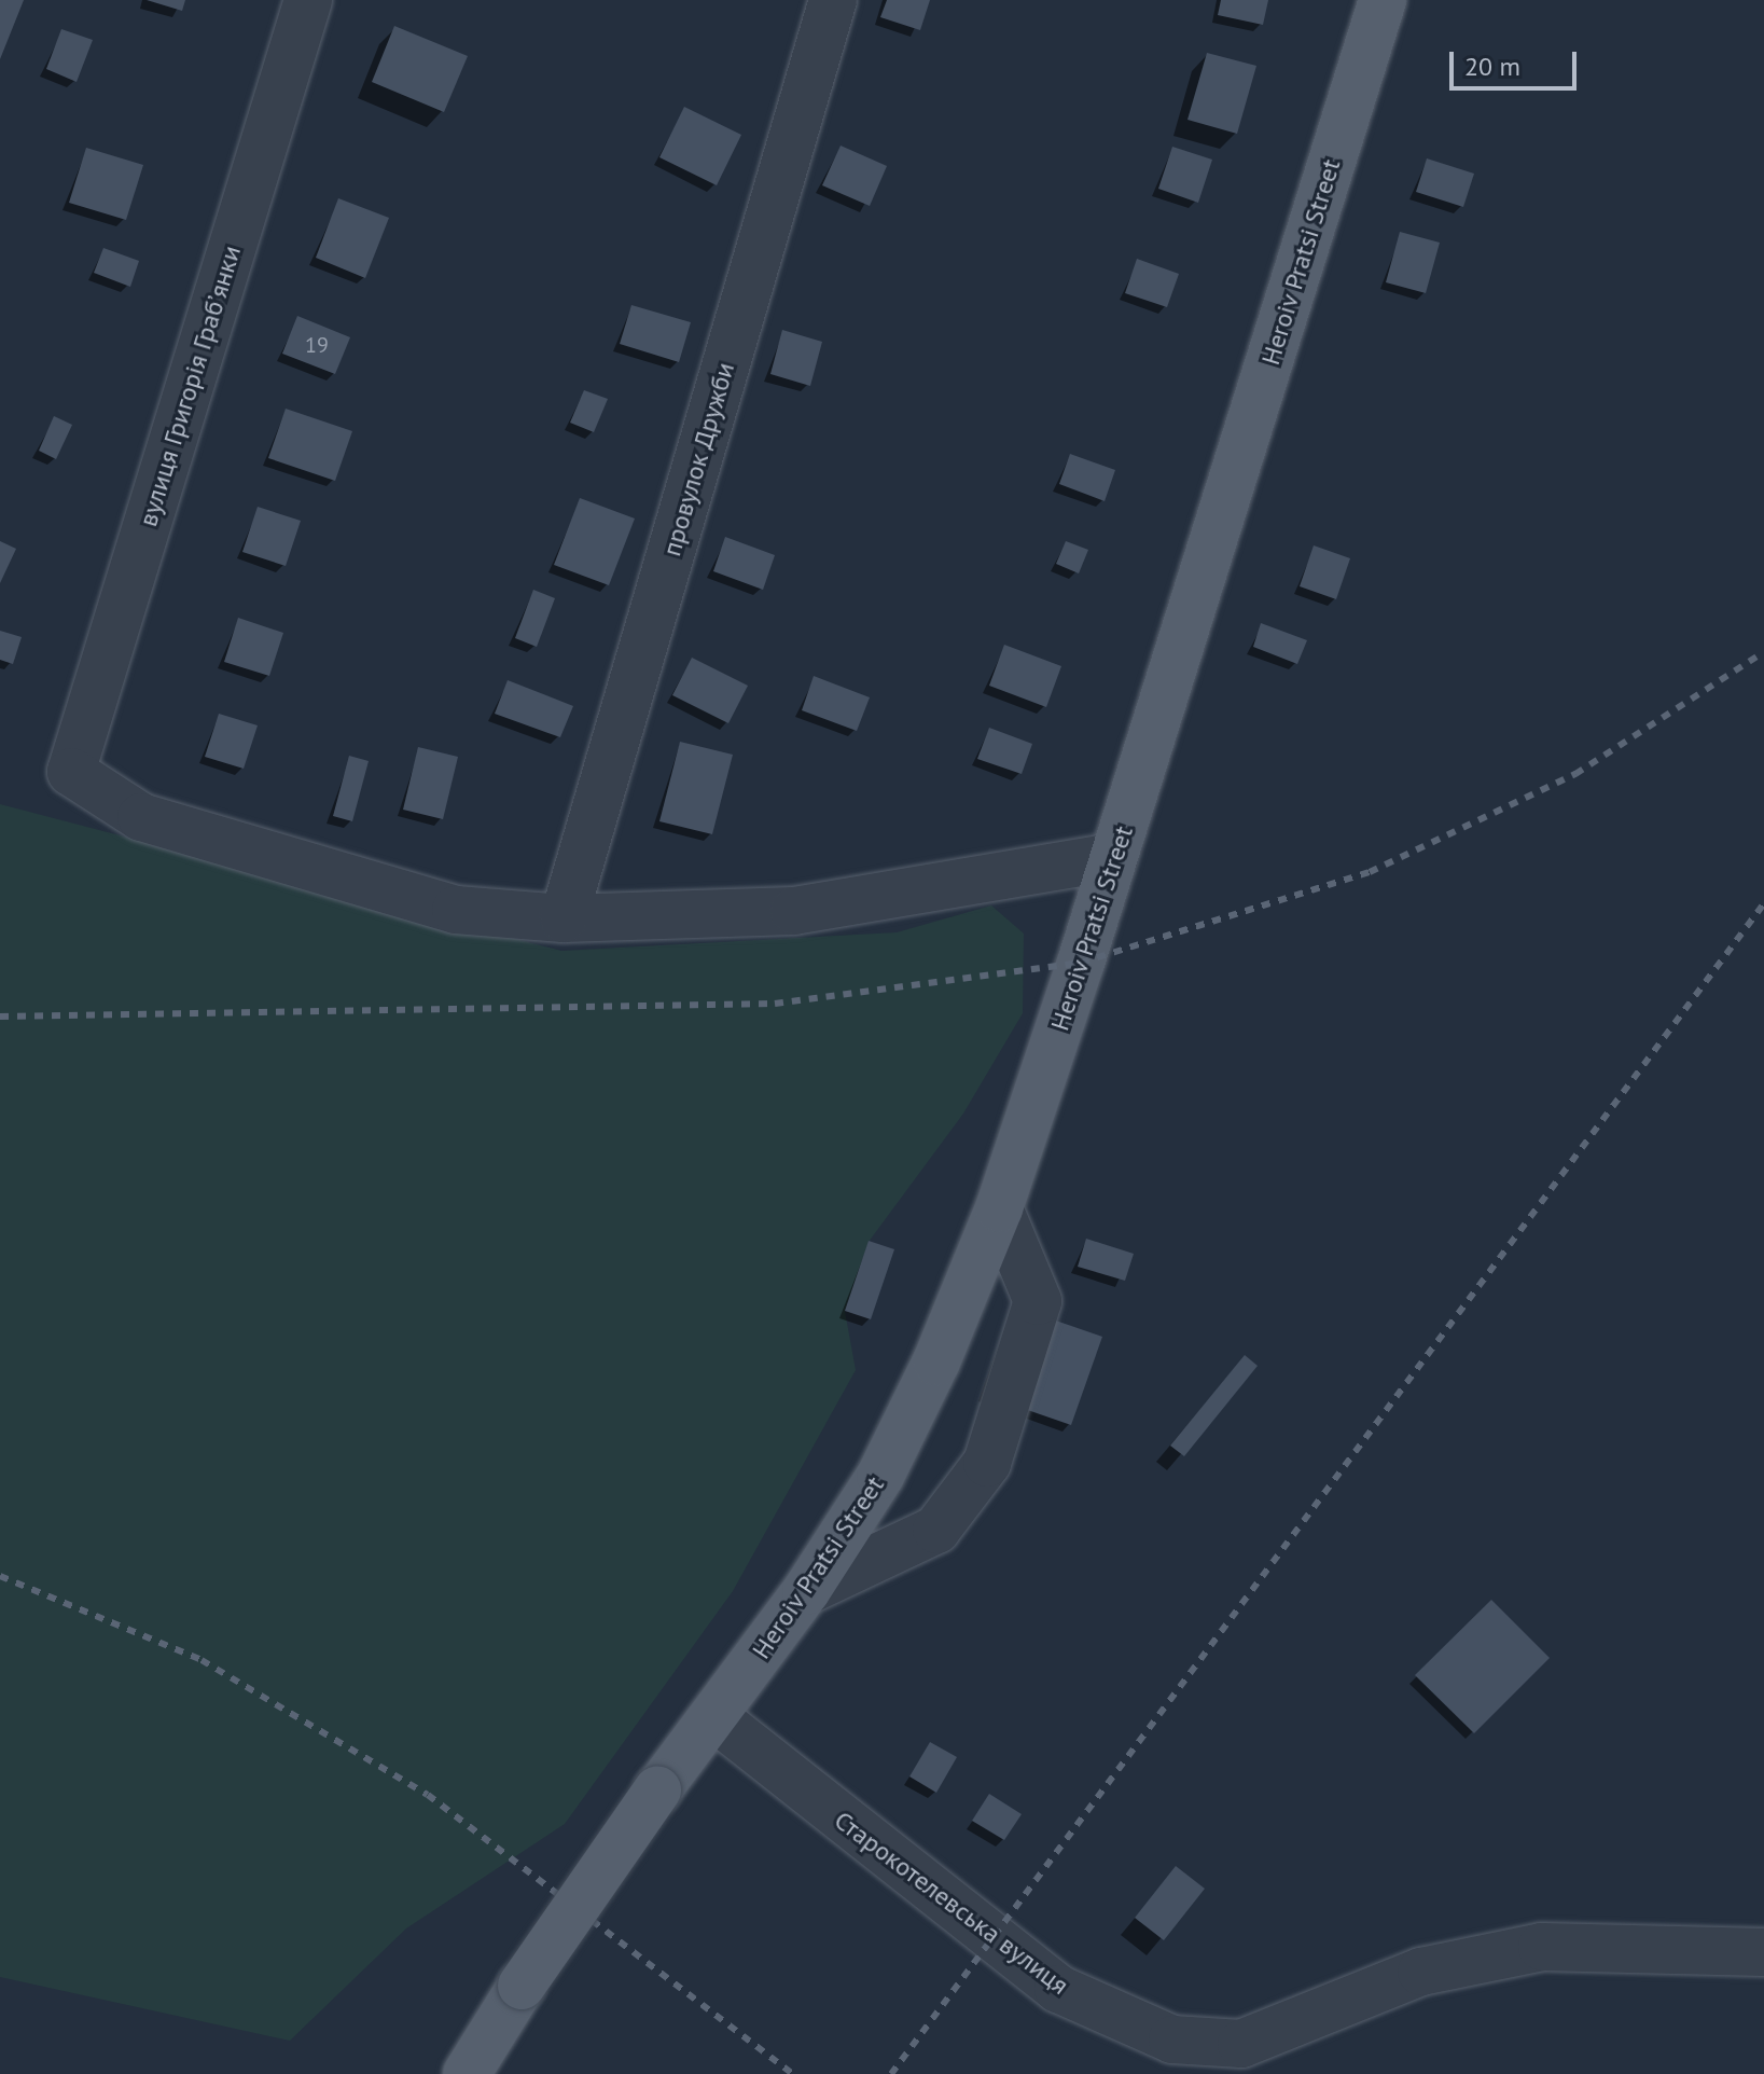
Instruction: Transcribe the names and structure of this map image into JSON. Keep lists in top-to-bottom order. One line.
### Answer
{"streets":{"main road":["Heroiv Pratsi Street"],"street":["вулиця Григорія Грабʼянки","провулок Дружби","Старокотелевська вулиця"]},"crossings":[["Heroiv Pratsi Street","Старокотелевська вулиця"],["вулиця Григорія Грабʼянки","провулок Дружби"]],"house_numbers":["19"],"scale_bar":"20 m"}
